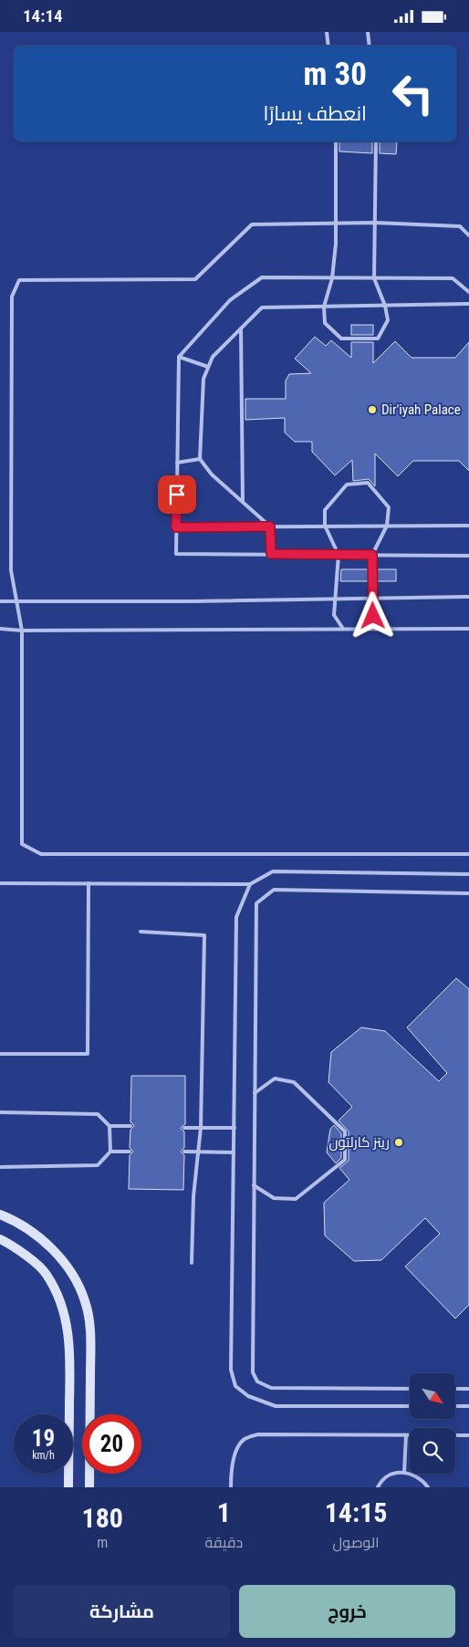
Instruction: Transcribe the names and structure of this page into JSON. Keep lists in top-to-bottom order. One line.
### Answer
{"places":["Dir'iyah Palace","ريتز كارلتون"],"north":"bottom right","page":{"status":"14:14","turn":["30 m","انعطف يسارًا"],"speed":"19 km/h","limit":"20","eta":["14:15","الوصول","1","دقيقة","180","m"],"buttons":["خروج","مشاركة"]}}
